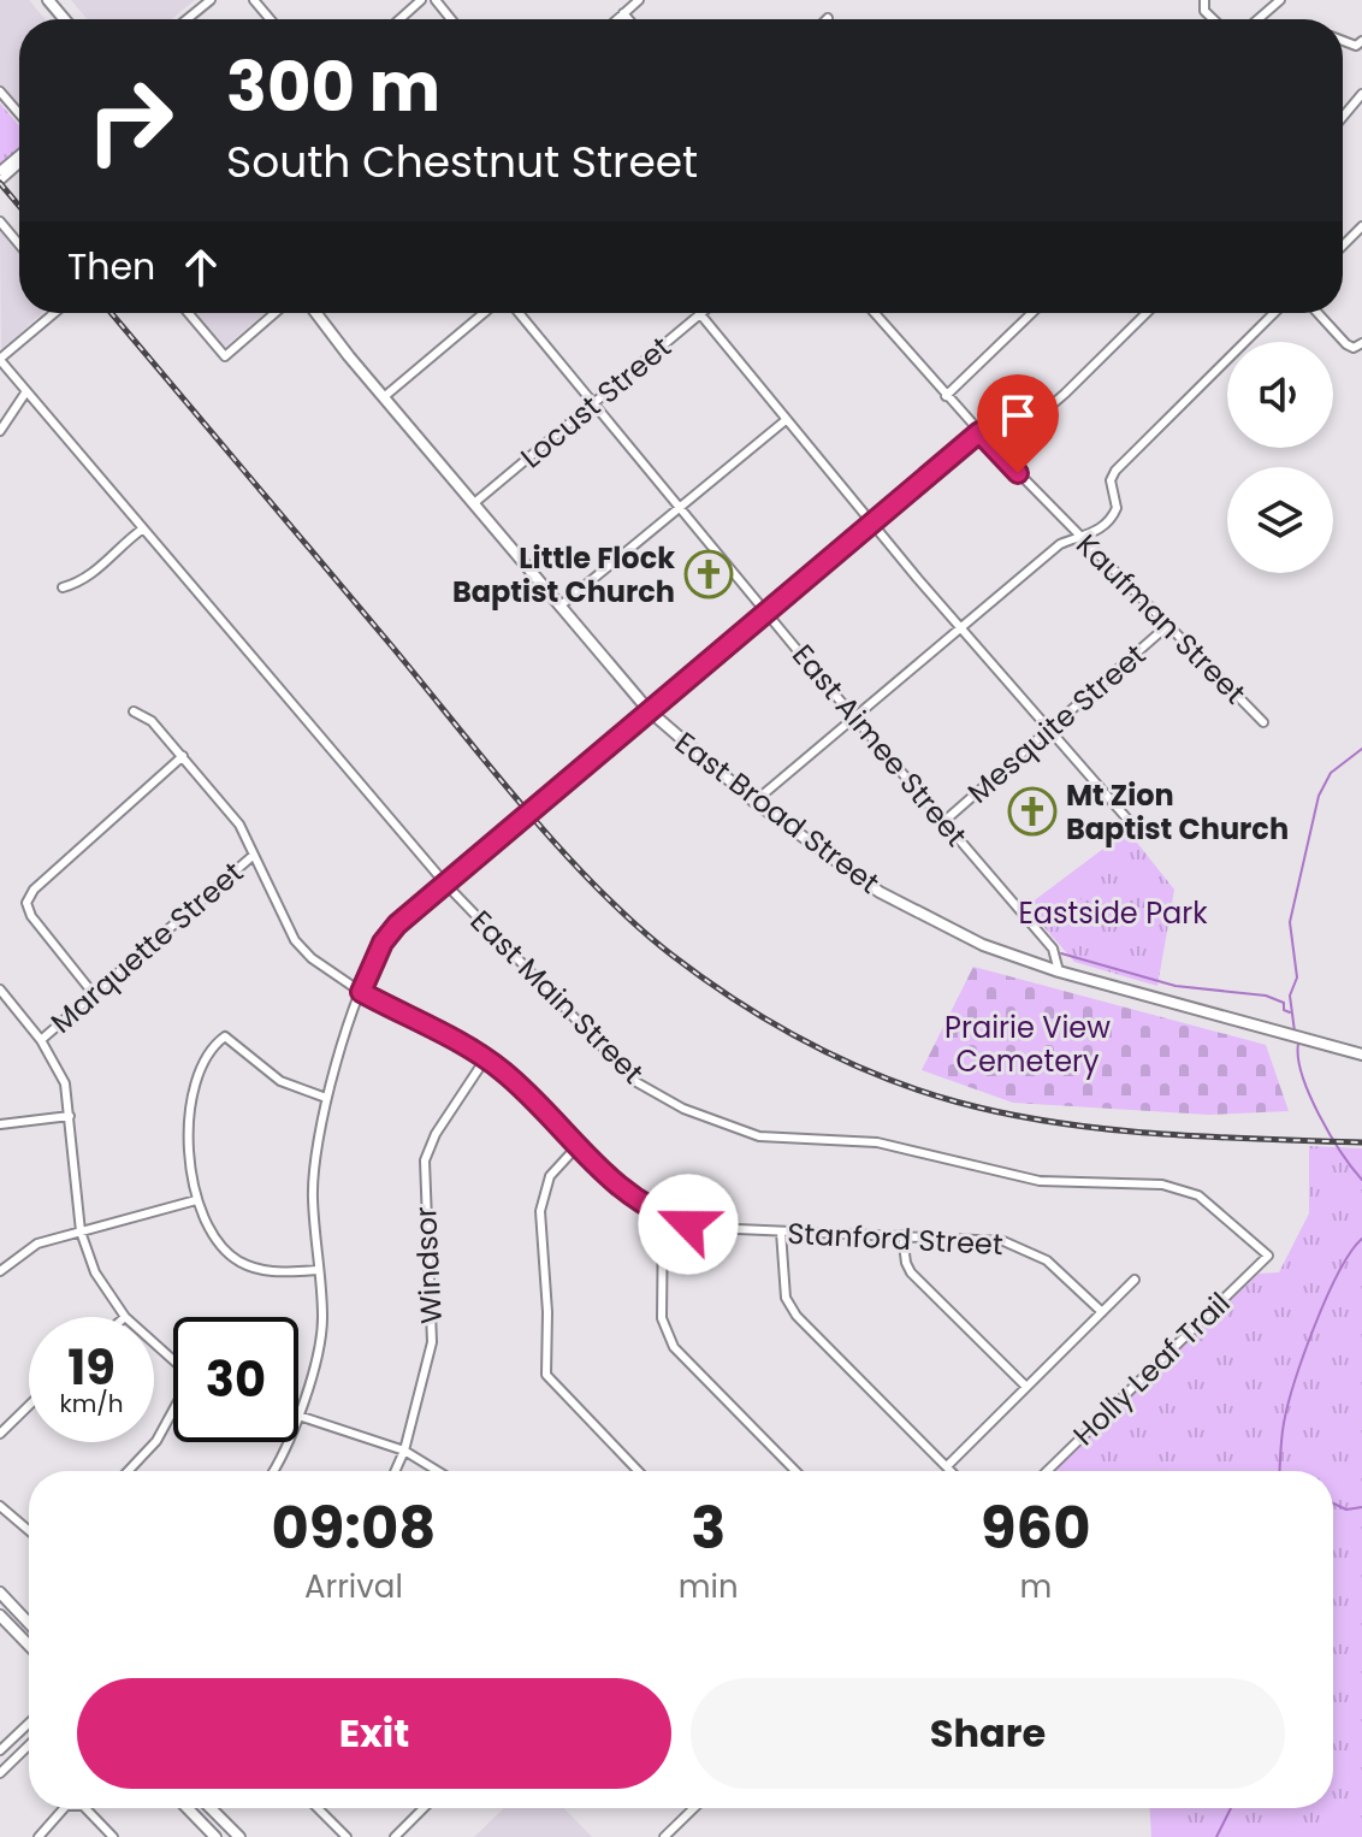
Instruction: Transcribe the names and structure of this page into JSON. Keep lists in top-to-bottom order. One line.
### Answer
{"streets":{"main road":["East Broad Street"],"street":["Locust Street","Kaufman Street","Mesquite Street","East Aimee Street","Marquette Street","East Main Street","Stanford Street","Windsor","Holly Leaf Trail"]},"crossings":[["Locust Street","East Aimee Street"],["Locust Street","East Broad Street"],["Kaufman Street","Mesquite Street"],["Mesquite Street","East Aimee Street"],["East Aimee Street","East Broad Street"],["Marquette Street","Stanford Street"],["East Main Street","Holly Leaf Trail"],["Stanford Street","Windsor"]],"parks":["Eastside Park","Prairie View Cemetery"],"places":{"church":["Little Flock Baptist Church","Mt Zion Baptist Church"]},"page":{"turn":["300 m","South Chestnut Street"],"then":"Then","speed":"19 km/h","limit":"30","eta":["09:08","Arrival","3","min","960","m"],"buttons":["Exit","Share"]}}
